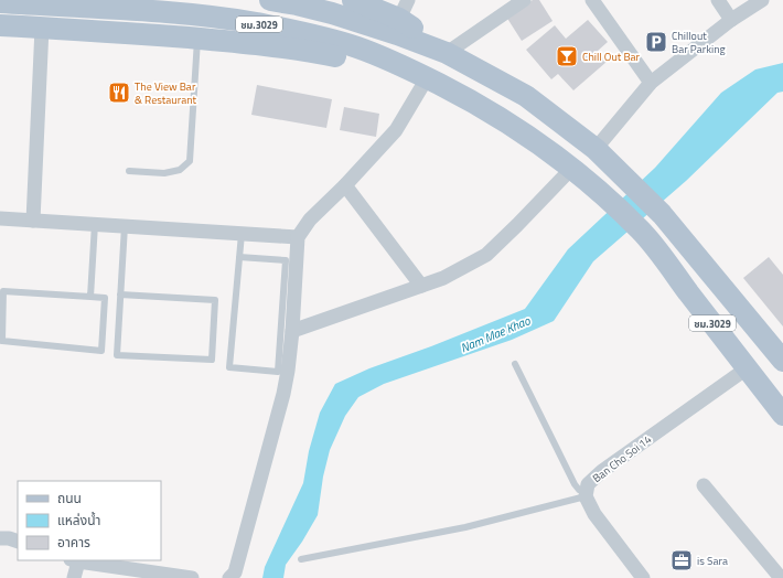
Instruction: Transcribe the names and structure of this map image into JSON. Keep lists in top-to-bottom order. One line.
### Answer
{"streets":{"main road":["ชม.3029"],"street":["Ban Cho Soi 14"]},"crossings":[["ชม.3029","Ban Cho Soi 14"]],"water":["Nam Mae Khao"],"places":{"parking":["Chillout Bar Parking"],"bar":["Chill Out Bar"],"restaurant":["The View Bar & Restaurant"],"office":["is Sara"]},"legend":["ถนน","แหล่งน้ำ","อาคาร"]}
